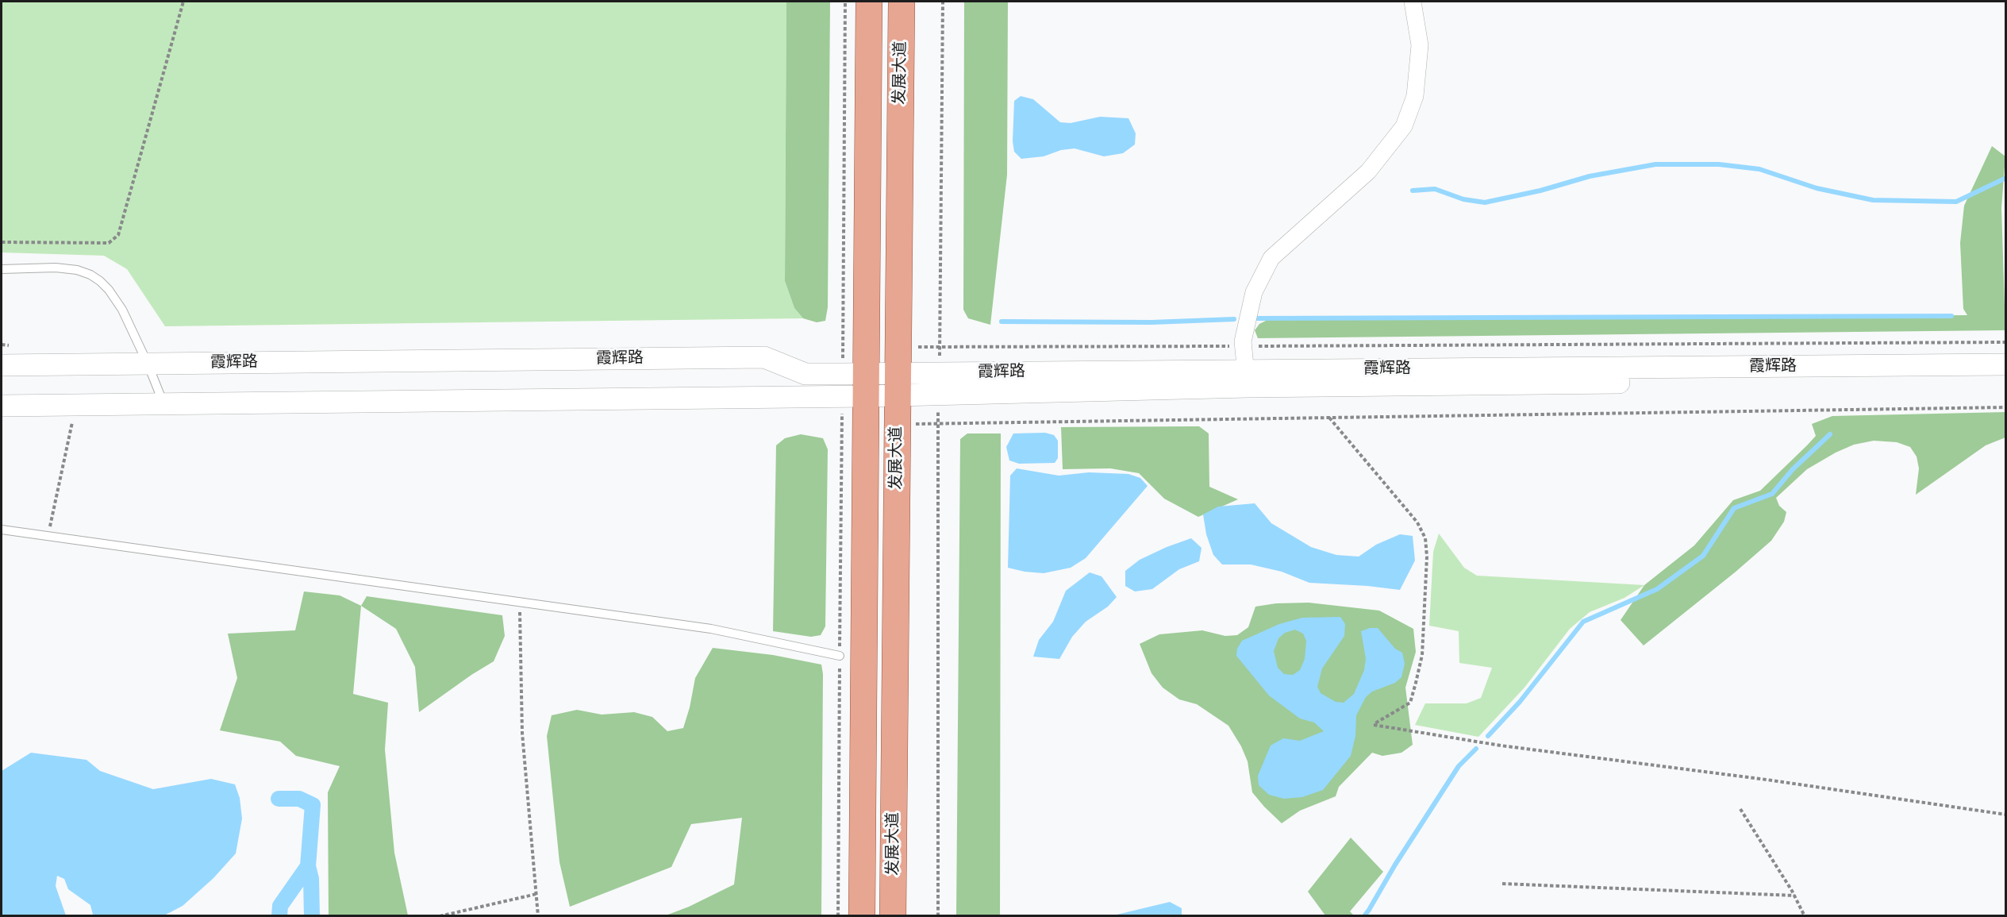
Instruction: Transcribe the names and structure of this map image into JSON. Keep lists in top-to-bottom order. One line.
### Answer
{"streets":{"main road":["发展大道"],"street":["霞辉路"]},"crossings":[["发展大道","霞辉路"]]}
